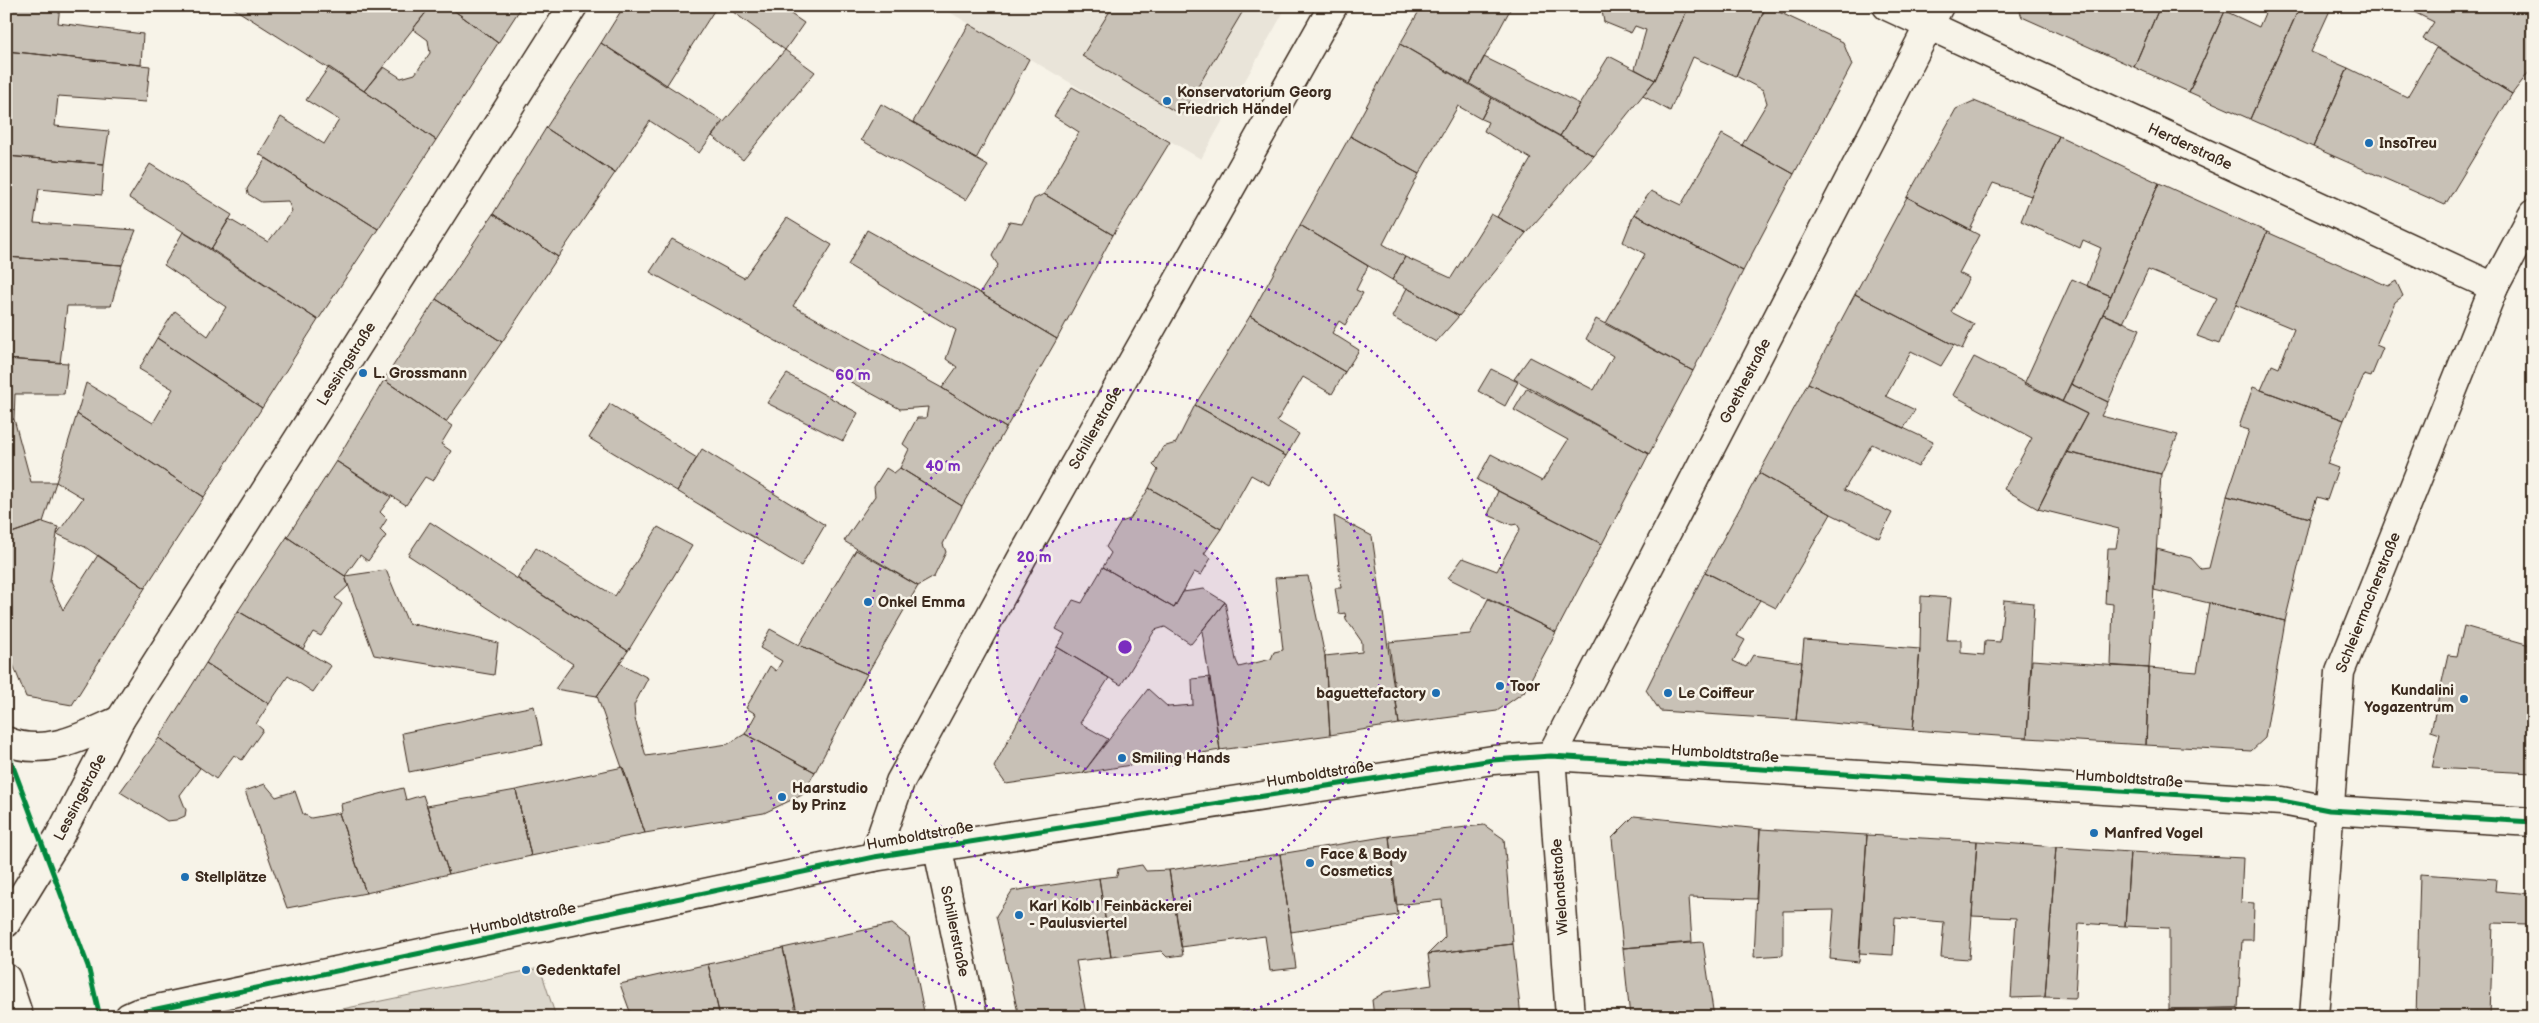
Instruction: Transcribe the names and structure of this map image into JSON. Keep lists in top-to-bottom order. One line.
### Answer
{"streets":{"street":["Herderstraße","Lessingstraße","Goethestraße","Schillerstraße","Schleiermacherstraße","Humboldtstraße","Wielandstraße"]},"crossings":[["Herderstraße","Goethestraße"],["Herderstraße","Schleiermacherstraße"],["Goethestraße","Humboldtstraße"],["Goethestraße","Wielandstraße"],["Schillerstraße","Humboldtstraße"],["Schleiermacherstraße","Humboldtstraße"],["Humboldtstraße","Wielandstraße"]],"places":["Konservatorium Georg Friedrich Händel","InsoTreu","L. Grossmann","Onkel Emma","Toor","baguettefactory","Le Coiffeur","Kundalini Yogazentrum","Smiling Hands","Haarstudio by Prinz","Manfred Vogel","Face & Body Cosmetics","Stellplätze","Karl Kolb | Feinbäckerei - Paulusviertel","Gedenktafel"],"rings":["60 m","40 m","20 m"]}
